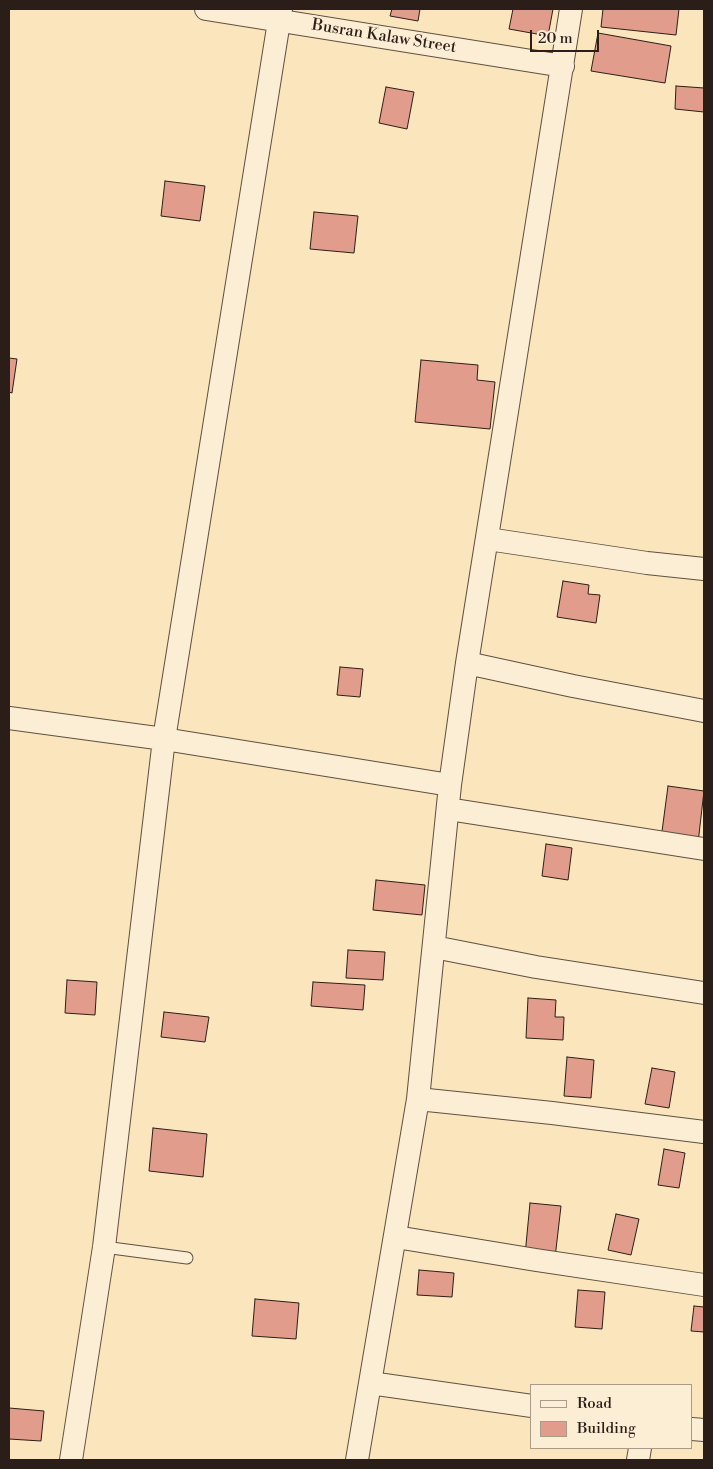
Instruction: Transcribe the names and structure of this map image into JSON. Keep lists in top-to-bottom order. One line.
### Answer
{"streets":{"street":["Busran Kalaw Street"]},"legend":["Road","Building"],"scale_bar":"20 m"}
